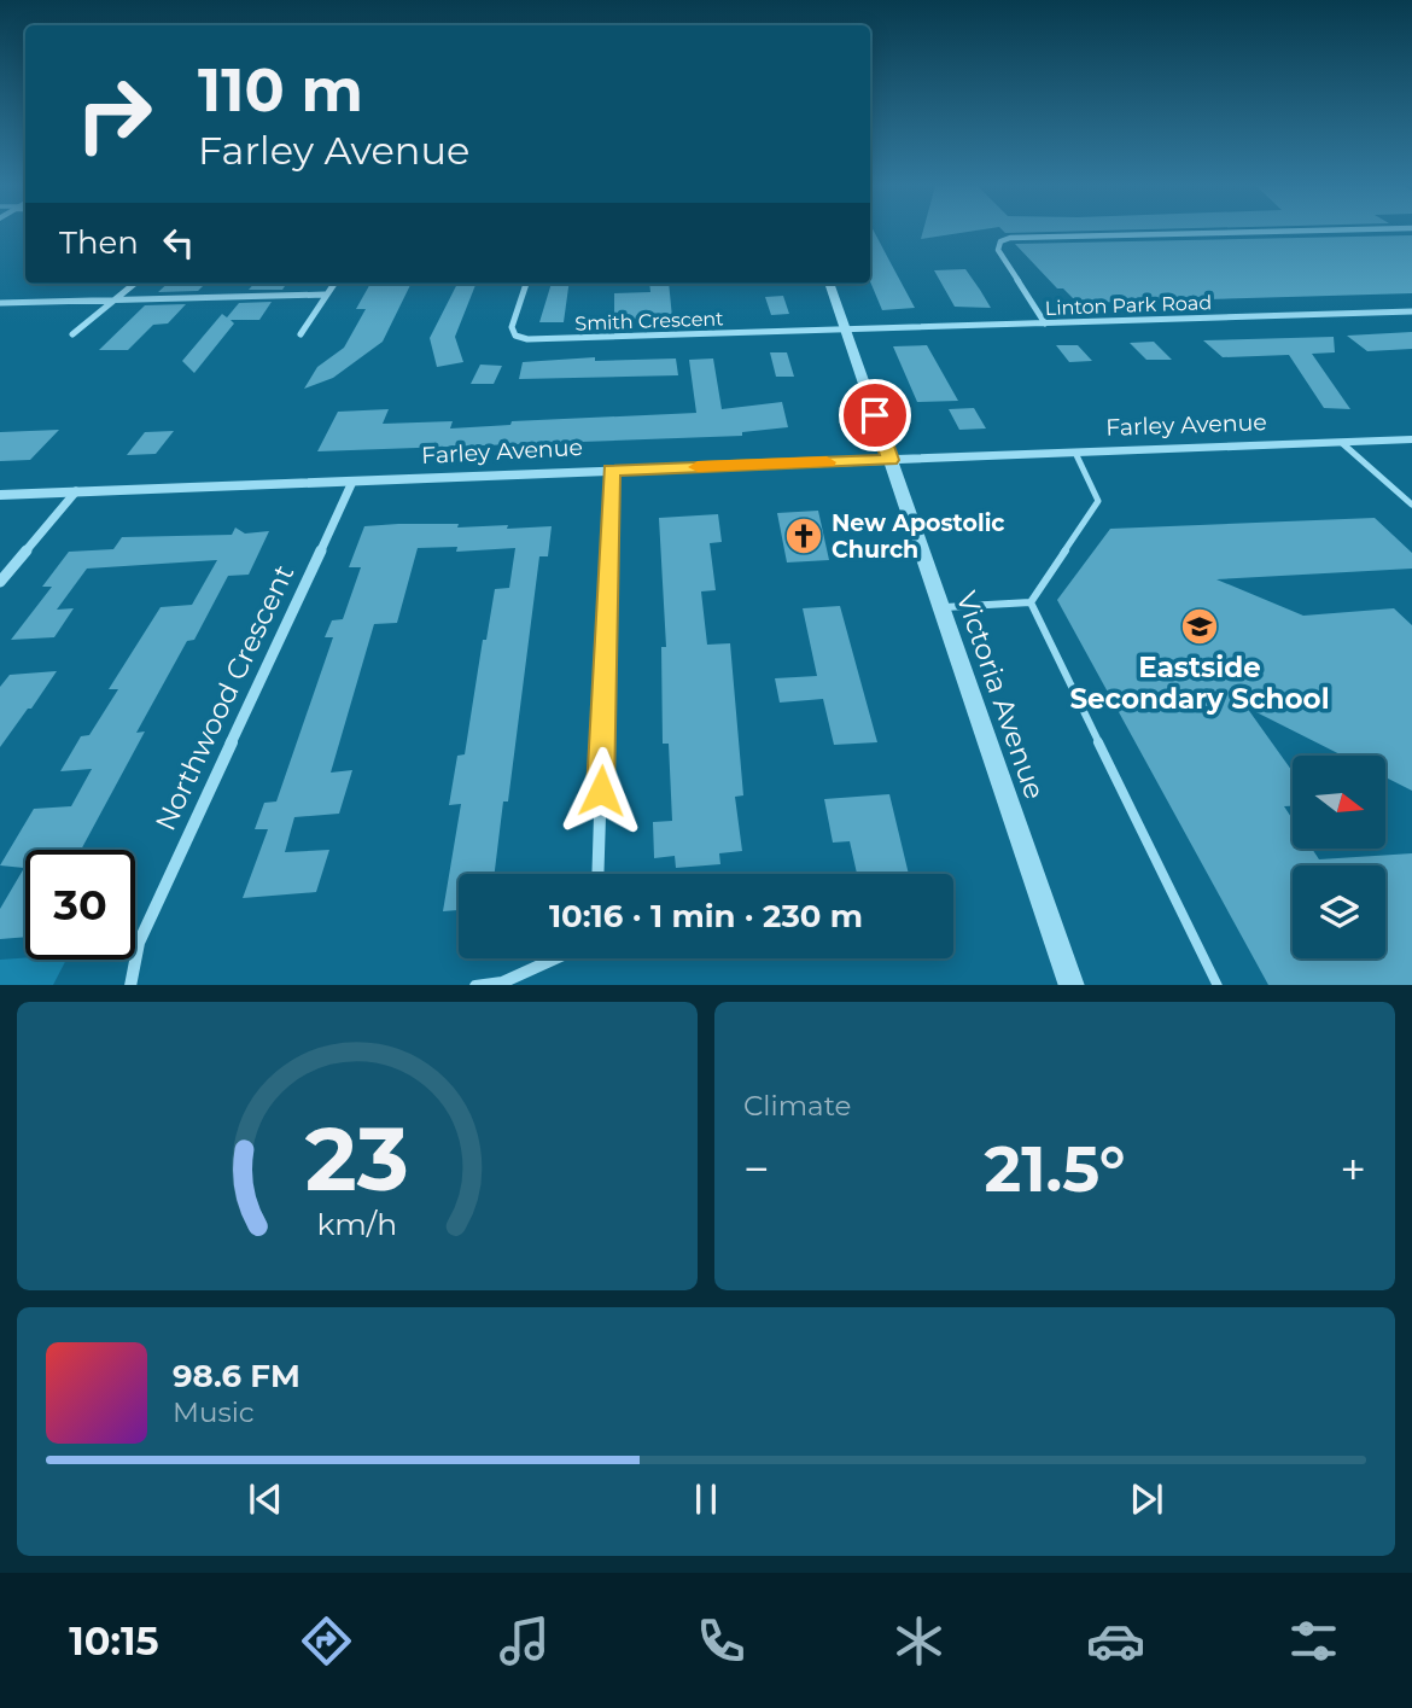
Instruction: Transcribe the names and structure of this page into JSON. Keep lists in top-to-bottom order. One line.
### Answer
{"streets":{"street":["Linton Park Road","Smith Crescent","Farley Avenue","Victoria Avenue","Northwood Crescent"]},"crossings":[["Linton Park Road","Smith Crescent"],["Linton Park Road","Victoria Avenue"],["Smith Crescent","Victoria Avenue"],["Farley Avenue","Victoria Avenue"],["Farley Avenue","Northwood Crescent"]],"places":{"church":["New Apostolic Church"],"school or university":["Eastside Secondary School"]},"north":"right","page":{"turn":["110 m","Farley Avenue"],"then":"Then","limit":"30","trip":"10:16 · 1 min · 230 m","tile":"Climate","heat":["−","21.5°","+"],"song":["98.6 FM","Music"],"tabs":"10:15","gauge":["23","km/h"]}}
